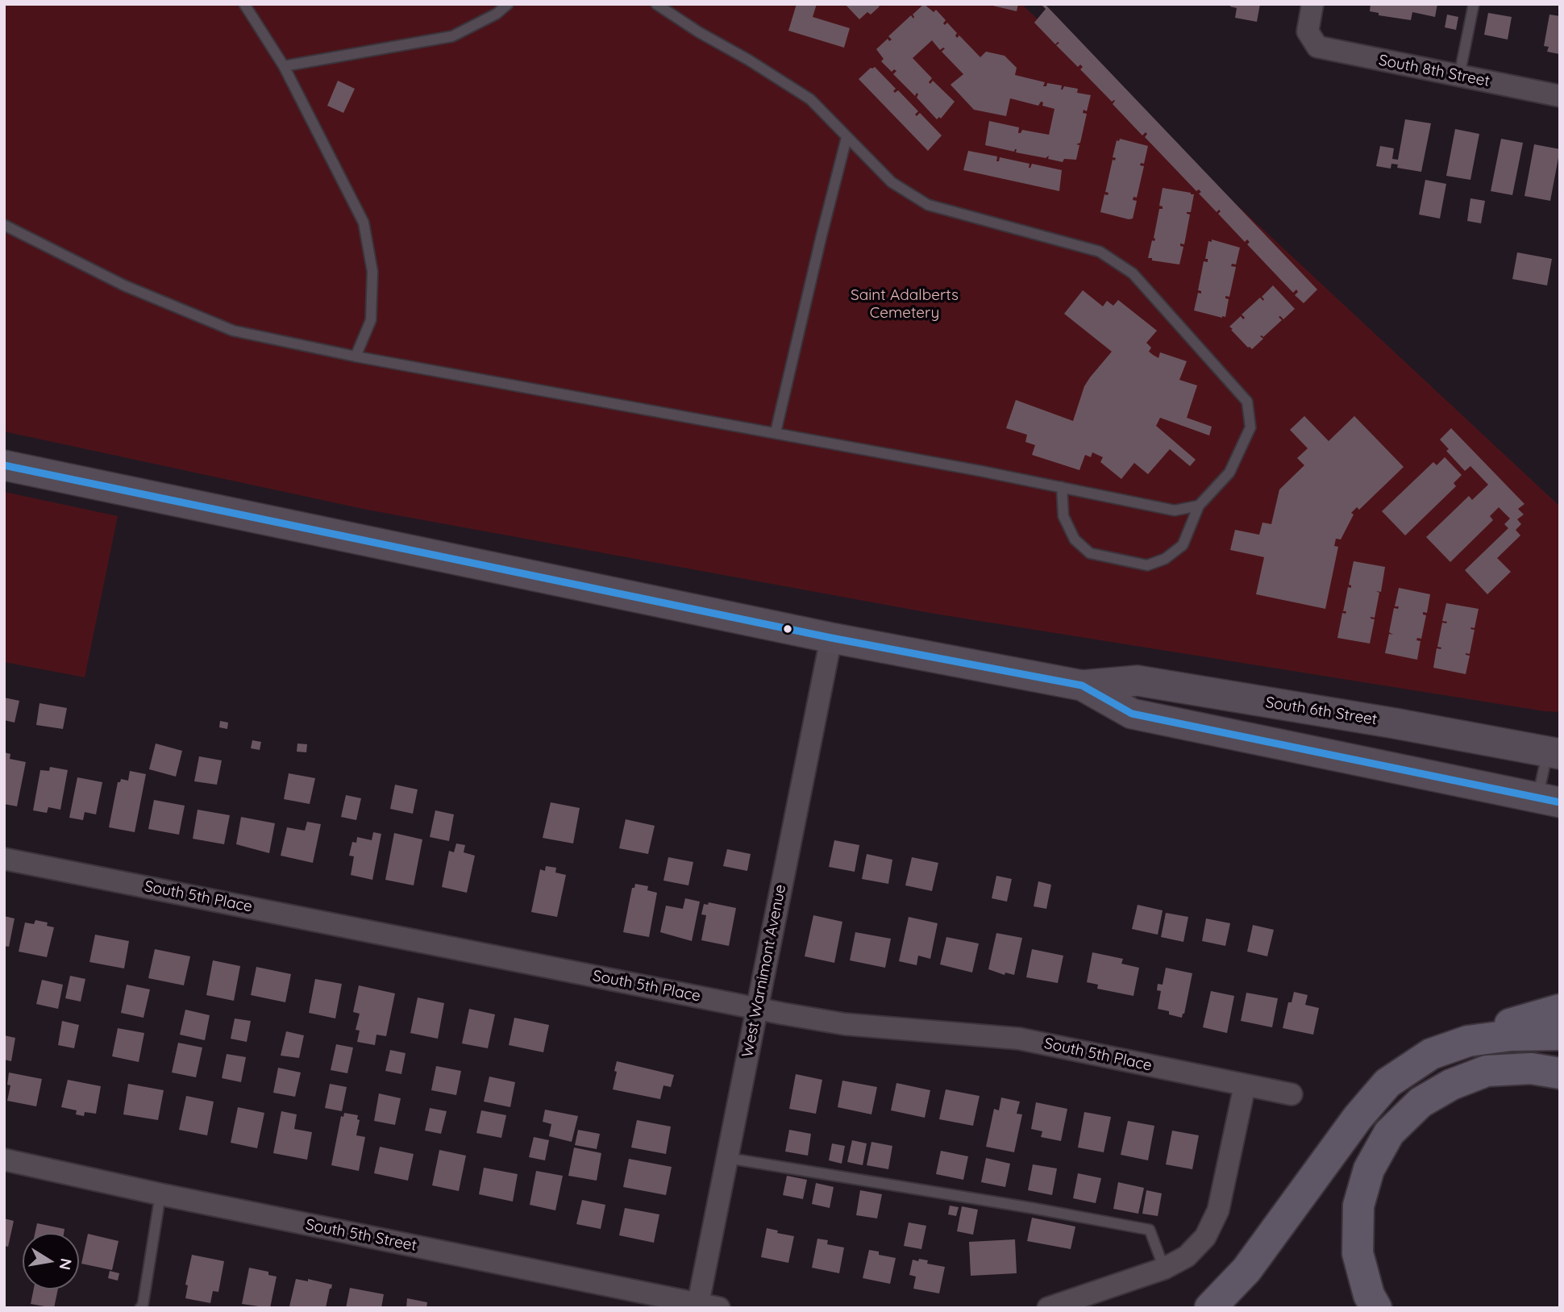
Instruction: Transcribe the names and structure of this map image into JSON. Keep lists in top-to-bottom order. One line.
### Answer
{"streets":{"street":["South 8th Street","South 6th Street","South 5th Place","West Warnimont Avenue","South 5th Street"]},"crossings":[["South 6th Street","West Warnimont Avenue"],["South 5th Place","West Warnimont Avenue"],["West Warnimont Avenue","South 5th Street"]],"parks":["Saint Adalberts Cemetery"],"north":"right"}
